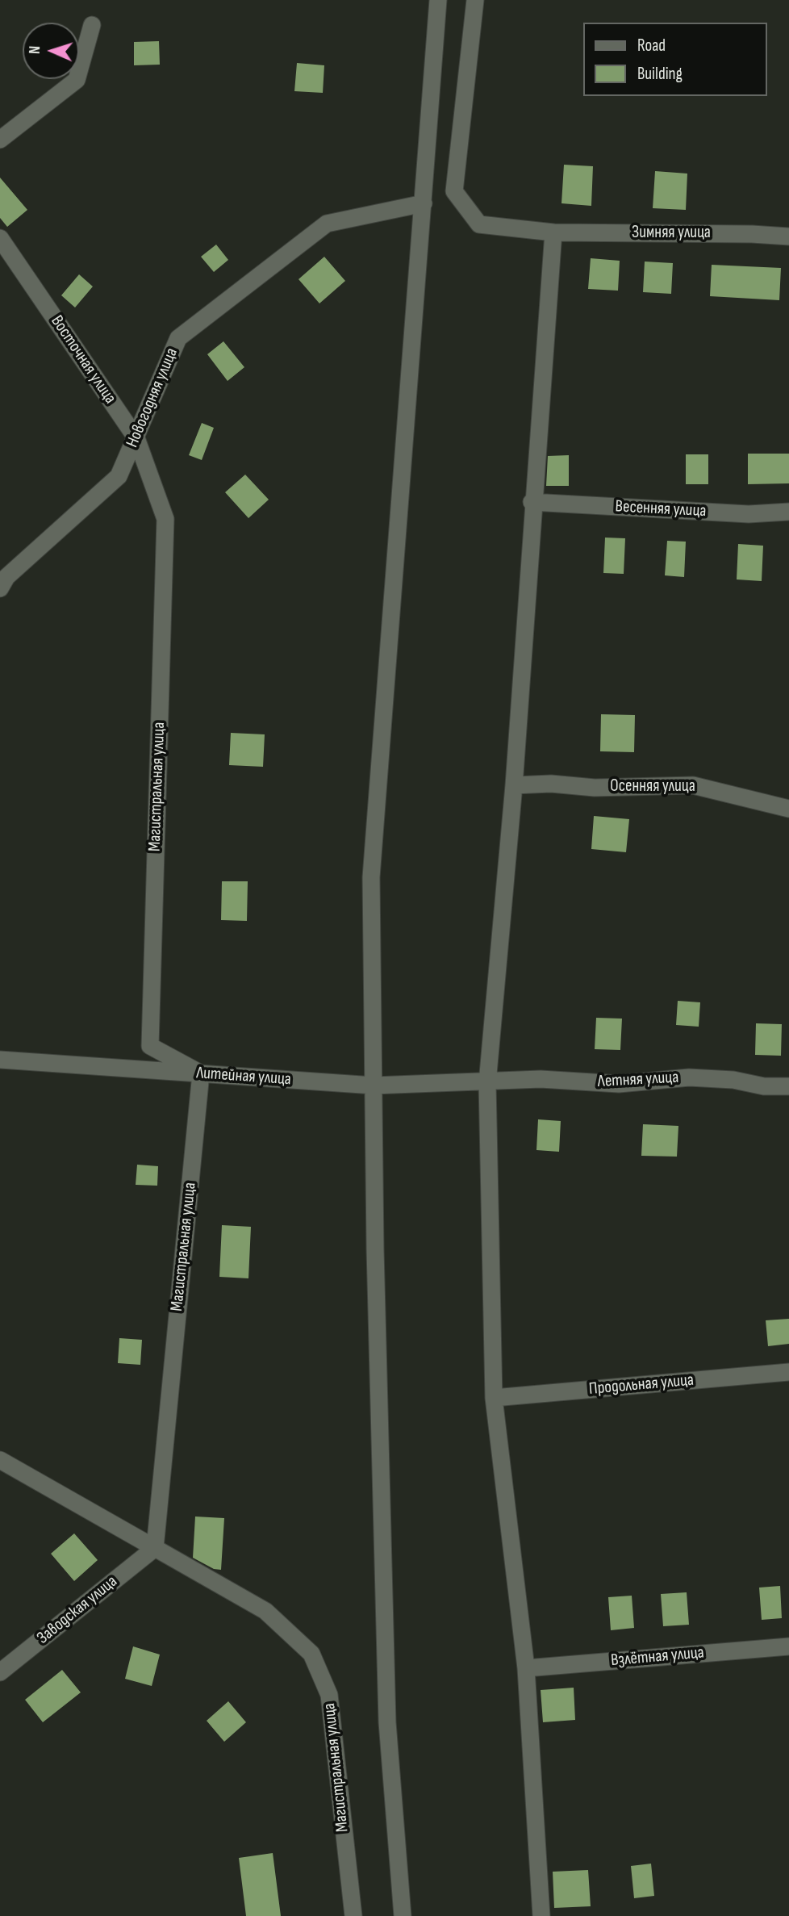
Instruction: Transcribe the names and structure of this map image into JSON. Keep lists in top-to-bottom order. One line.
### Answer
{"streets":{"street":["Зимняя улица","Восточная улица","Новогодняя улица","Весенняя улица","Магистральная улица","Осенняя улица","Литейная улица","Летняя улица","Продольная улица","Заводская улица","Взлётная улица"]},"crossings":[["Восточная улица","Новогодняя улица"],["Восточная улица","Магистральная улица"],["Магистральная улица","Литейная улица"],["Магистральная улица","Заводская улица"],["Литейная улица","Летняя улица"]],"legend":["Road","Building"],"north":"left"}
